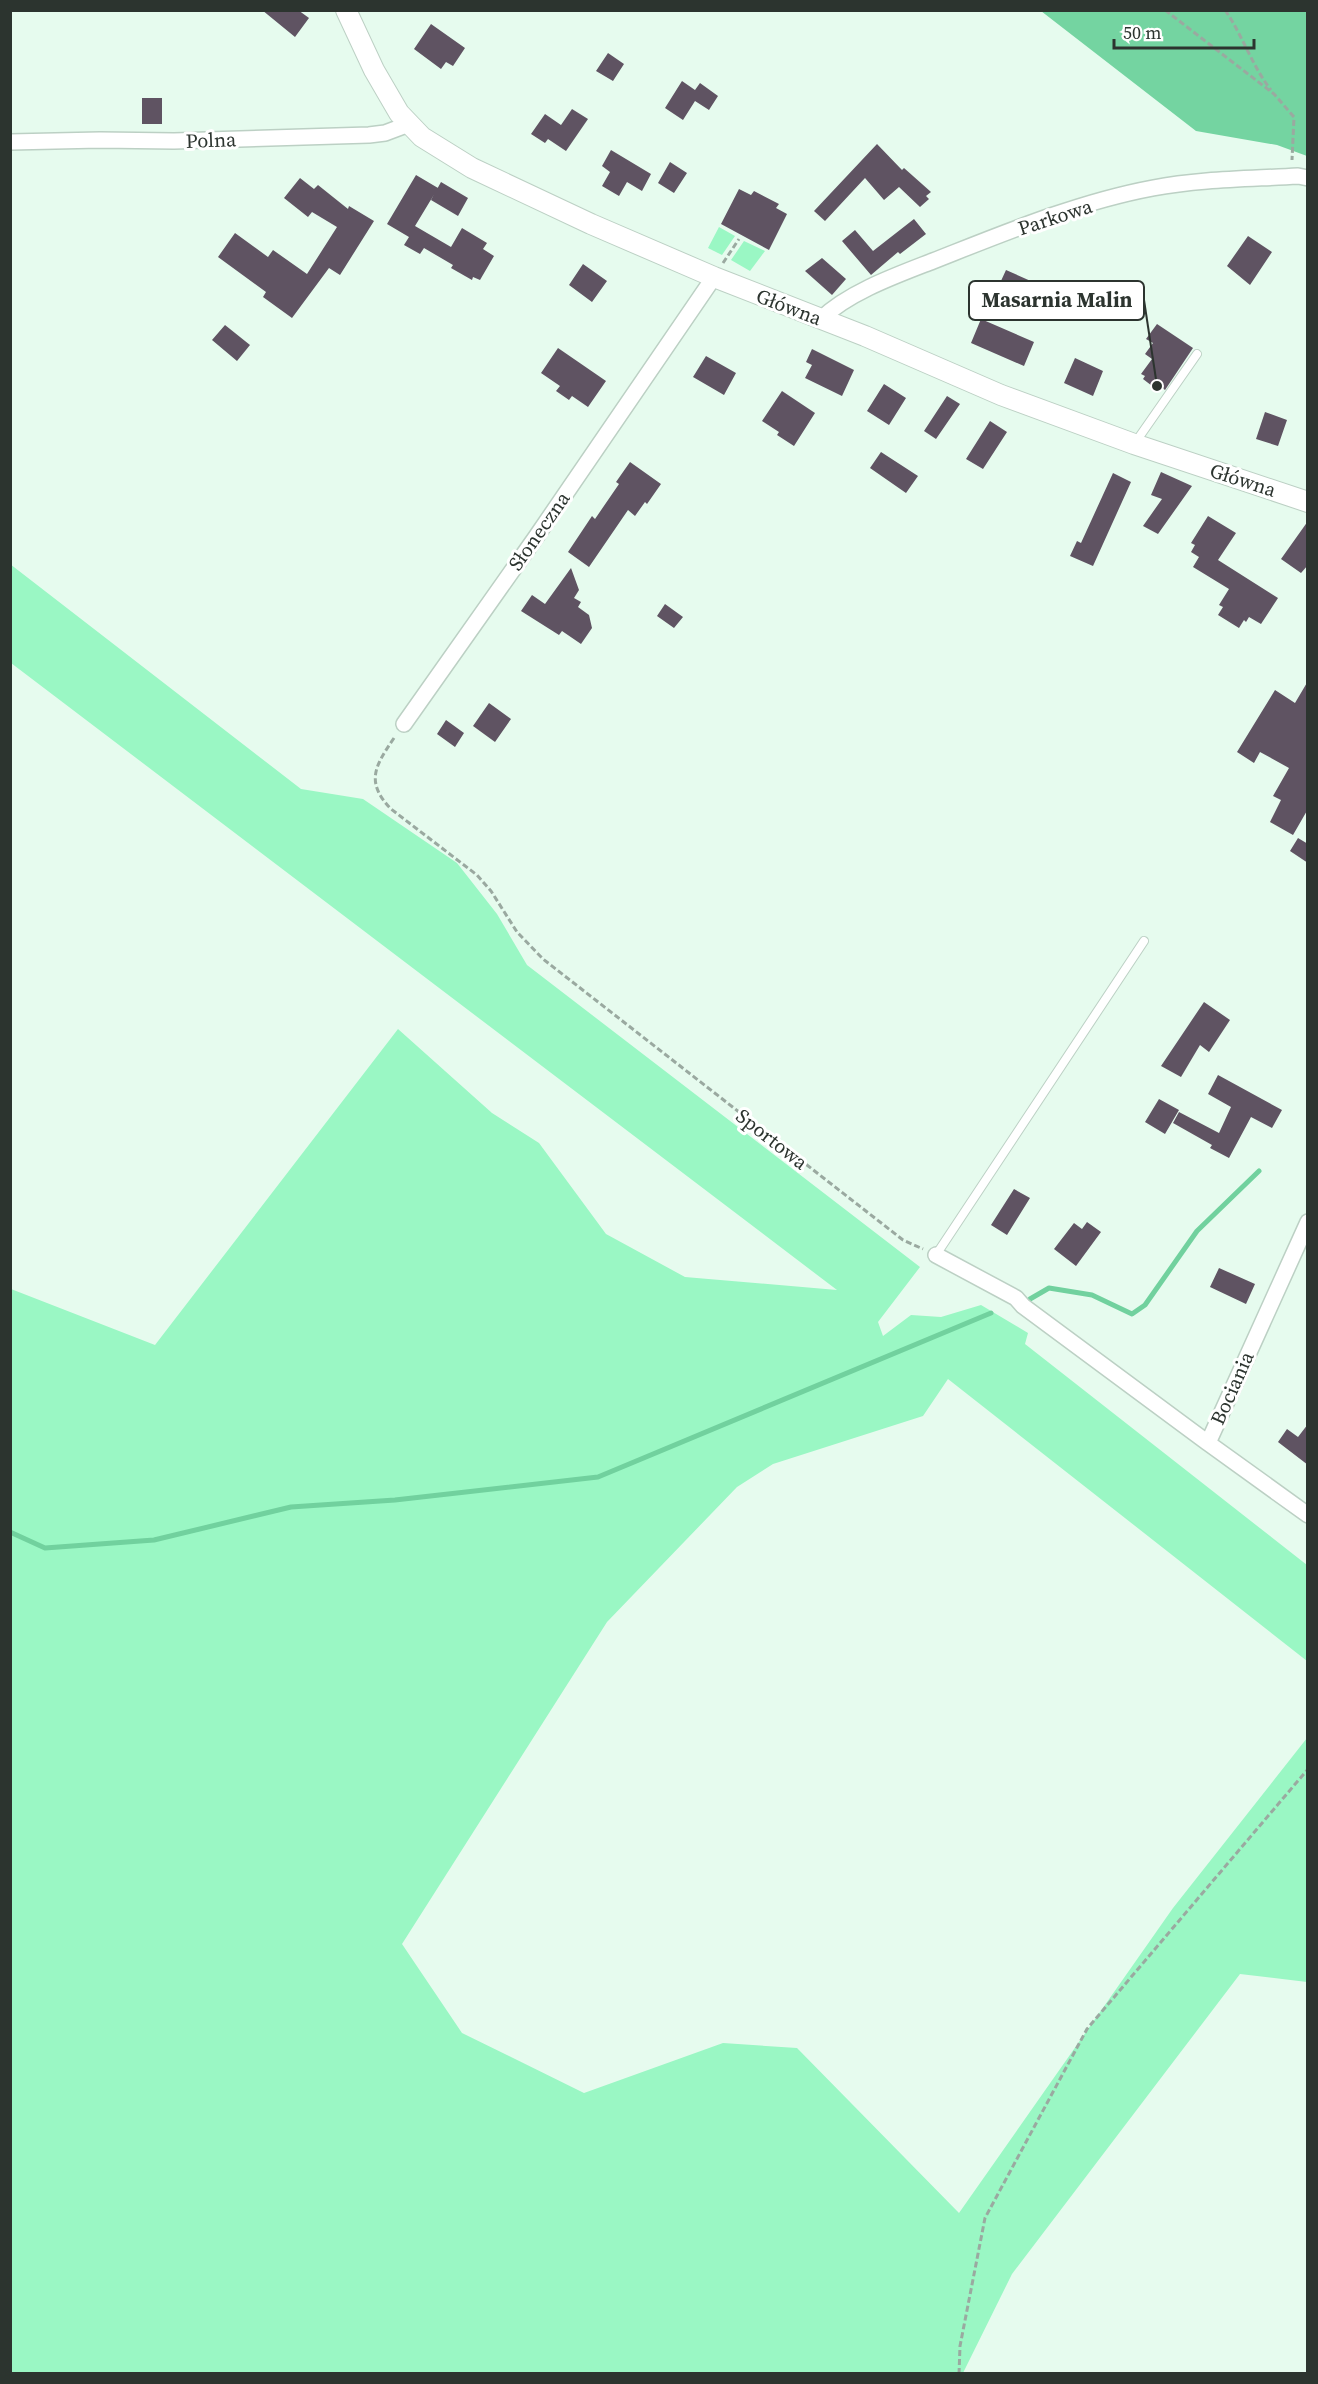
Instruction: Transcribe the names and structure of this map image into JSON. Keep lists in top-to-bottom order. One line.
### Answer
{"streets":{"street":["Polna","Parkowa","Główna","Słoneczna","Bociania"],"path":["Sportowa"]},"crossings":[["Polna","Główna"],["Parkowa","Główna"],["Główna","Słoneczna"],["Słoneczna","Sportowa"]],"places":["Masarnia Malin"],"scale_bar":"50 m"}
